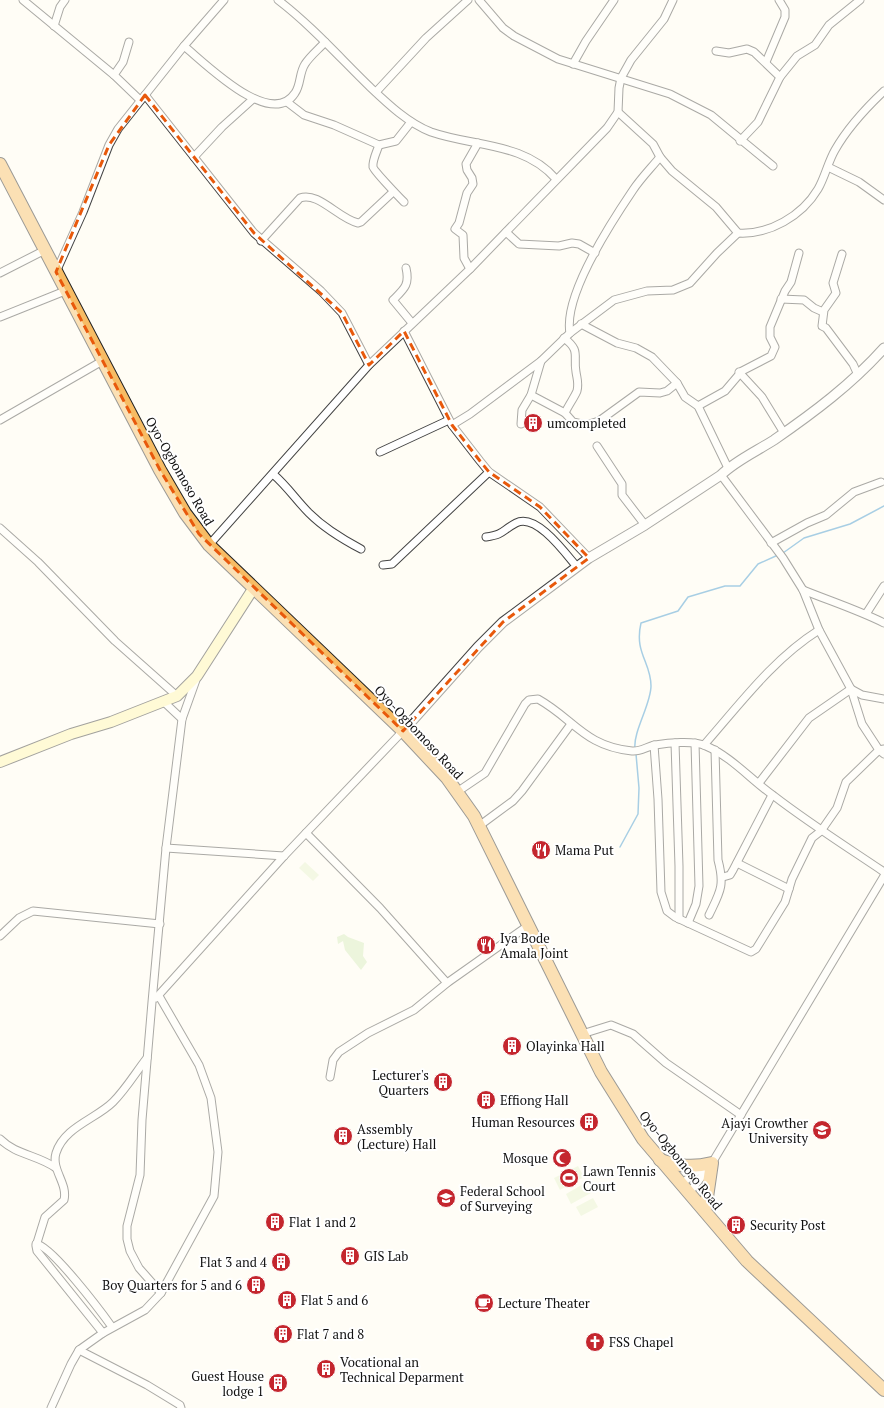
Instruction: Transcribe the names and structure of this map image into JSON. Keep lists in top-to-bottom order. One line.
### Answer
{"streets":{"highway":["Oyo-Ogbomoso Road"]},"places":{"building":["umcompleted","Olayinka Hall","Lecturer's Quarters","Effiong Hall","Human Resources","Assembly (Lecture) Hall","Flat 1 and 2","Security Post","GIS Lab","Flat 3 and 4","Boy Quarters for 5 and 6","Flat 5 and 6","Flat 7 and 8","Vocational an Technical Deparment","Guest House lodge 1"],"restaurant":["Mama Put","Iya Bode Amala Joint"],"school or university":["Ajayi Crowther University","Federal School of Surveying"],"mosque":["Mosque"],"sports":["Lawn Tennis Court"],"cafe":["Lecture Theater"],"church":["FSS Chapel"]}}
